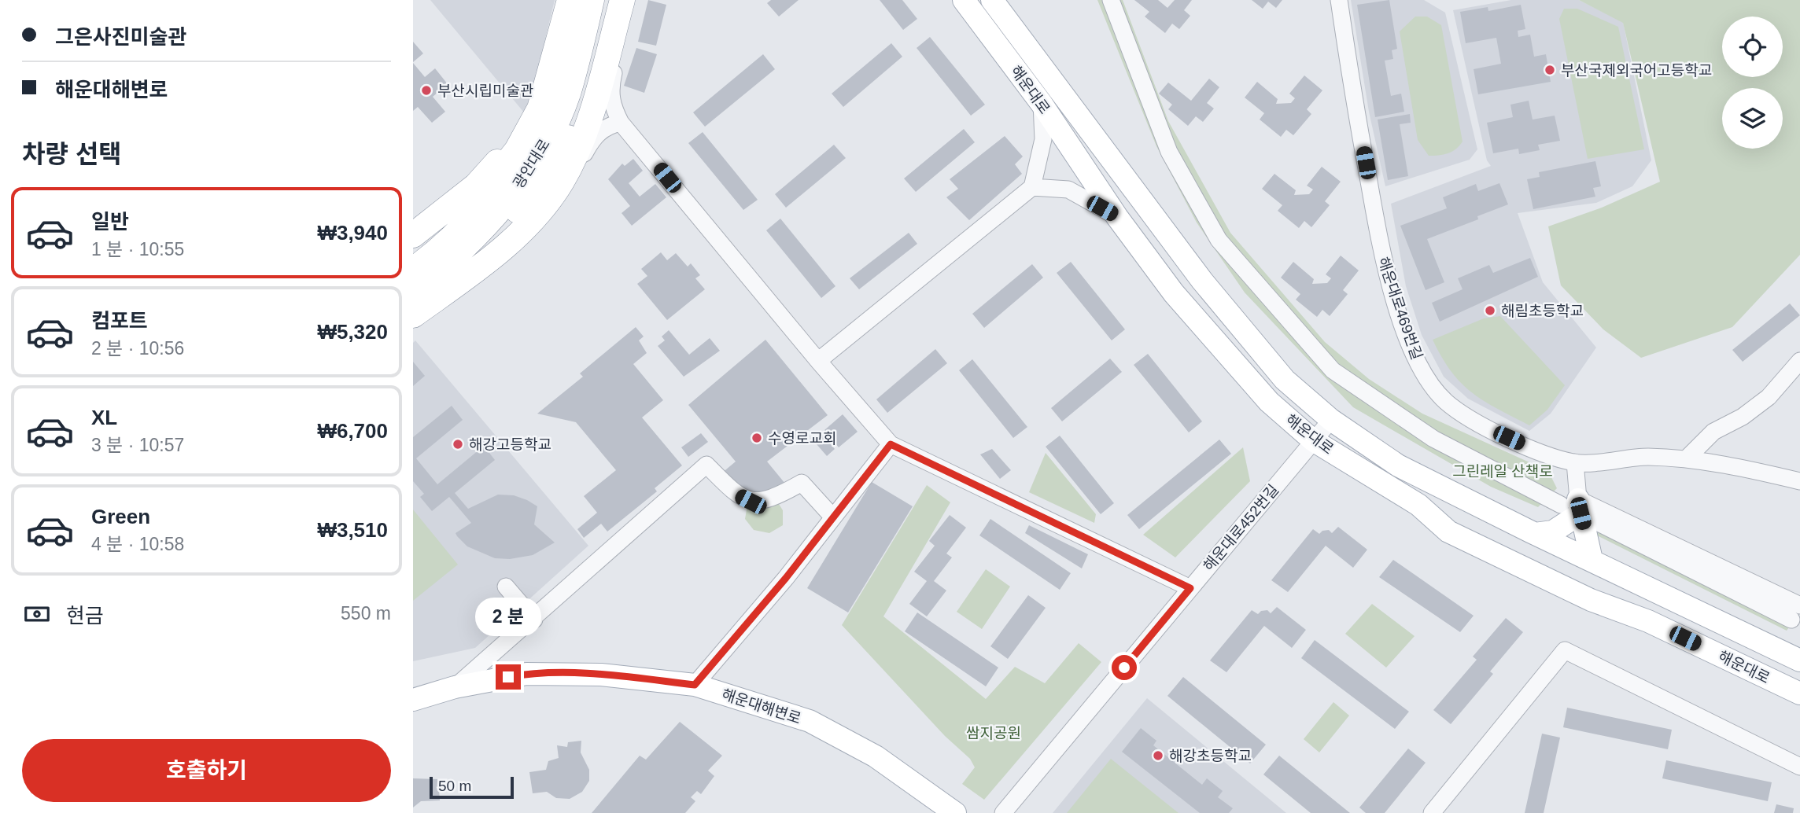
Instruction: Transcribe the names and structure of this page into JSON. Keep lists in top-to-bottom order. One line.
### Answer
{"streets":{"highway":["광안대로"],"main road":["해운대로","해운대해변로"],"street":["해운대로469번길","해운대로452번길"]},"crossings":[["해운대로","해운대로452번길"]],"parks":["그린레일 산책로","쌈지공원"],"places":["부산국제외국어고등학교","부산시립미술관","해림초등학교","수영로교회","해강고등학교","해강초등학교"],"scale_bar":"50 m","page":{"banner":["그은사진미술관","해운대해변로"],"heading":"차량 선택","list":[{"name":"일반","note":"1 분 · 10:55","value":"₩3,940"},{"name":"컴포트","note":"2 분 · 10:56","value":"₩5,320"},{"name":"XL","note":"3 분 · 10:57","value":"₩6,700"},{"name":"Green","note":"4 분 · 10:58","value":"₩3,510"}],"pay":["현금","550 m"],"bubble":"2 분","buttons":"호출하기","scale":"50 m"}}
